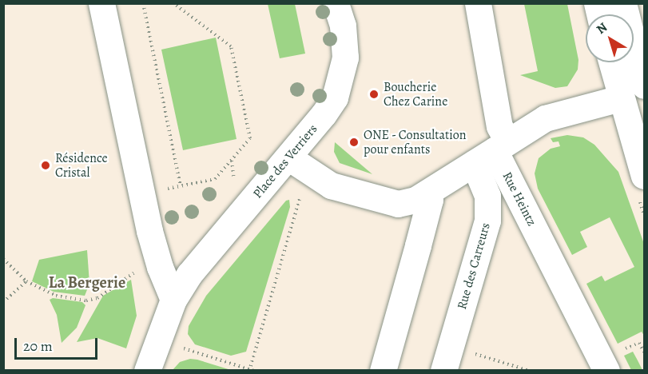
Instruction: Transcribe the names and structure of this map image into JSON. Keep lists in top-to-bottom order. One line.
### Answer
{"streets":{"street":["Place des Verriers","Rue Heintz","Rue des Carreurs"]},"crossings":[["Rue Heintz","Rue des Carreurs"]],"districts":["La Bergerie"],"places":["Boucherie Chez Carine","ONE - Consultation pour enfants","Résidence Cristal"],"scale_bar":"20 m","north":"top left"}
